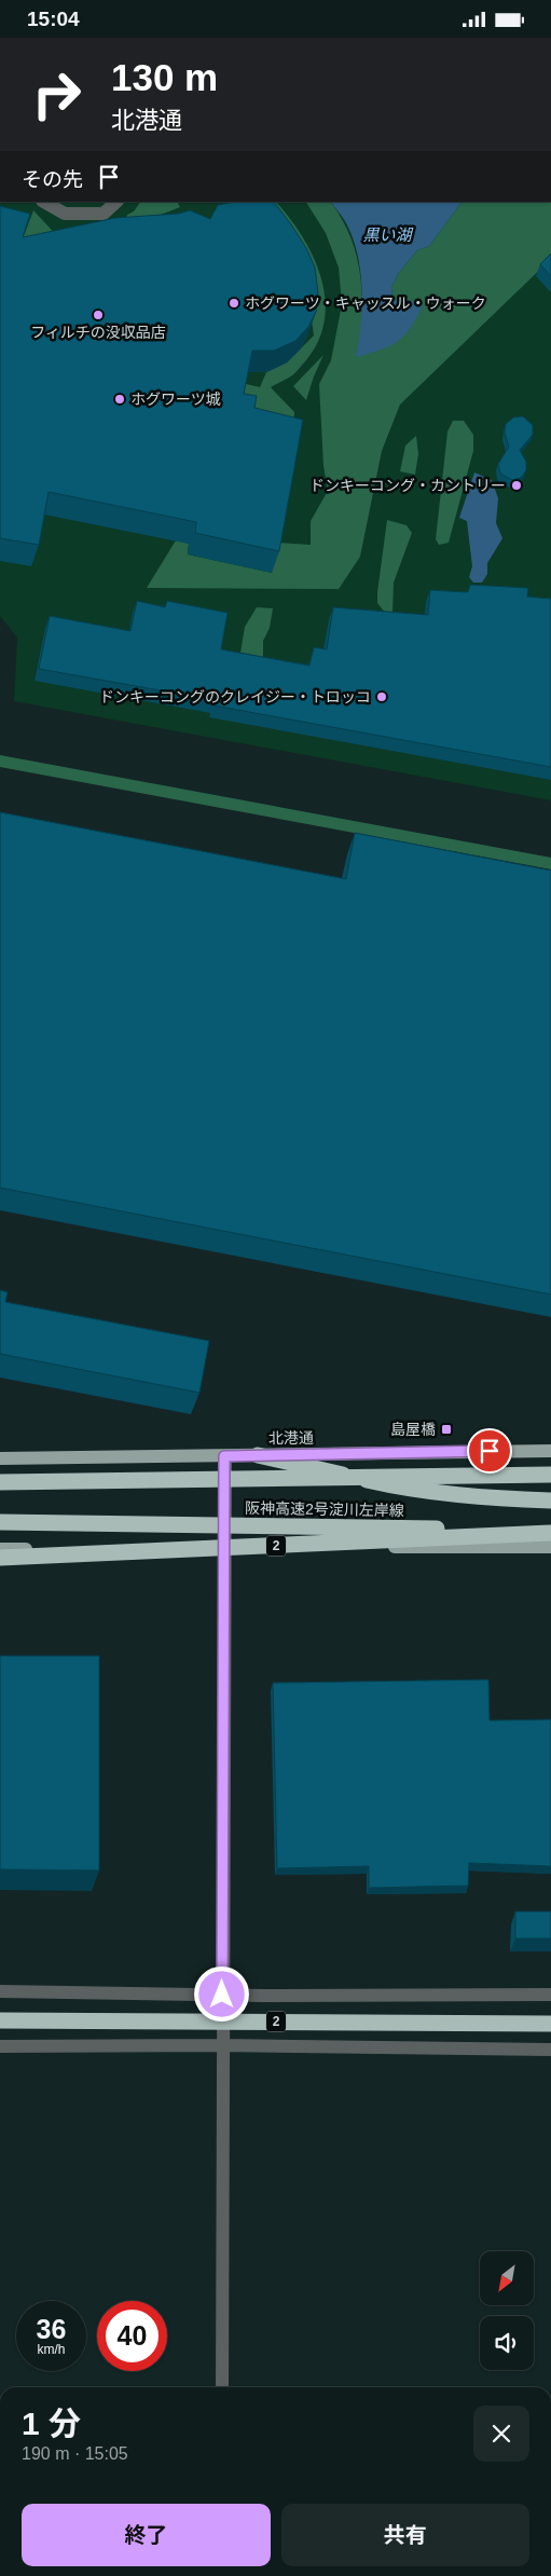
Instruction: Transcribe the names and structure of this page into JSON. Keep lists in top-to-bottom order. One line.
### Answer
{"streets":{"highway":["阪神高速2号淀川左岸線","2"],"main road":["北港通"]},"crossings":[["阪神高速2号淀川左岸線","2"]],"water":["黒い湖"],"places":{"other":["ホグワーツ・キャッスル・ウォーク","フィルチの没収品店","ホグワーツ城","ドンキーコング・カントリー","ドンキーコングのクレイジー・トロッコ"],"transit":["島屋橋"]},"north":"bottom left","page":{"status":"15:04","turn":["130 m","北港通"],"then":"その先","speed":"36 km/h","limit":"40","heading":["1 分","190 m · 15:05"],"buttons":["終了","共有"]}}
